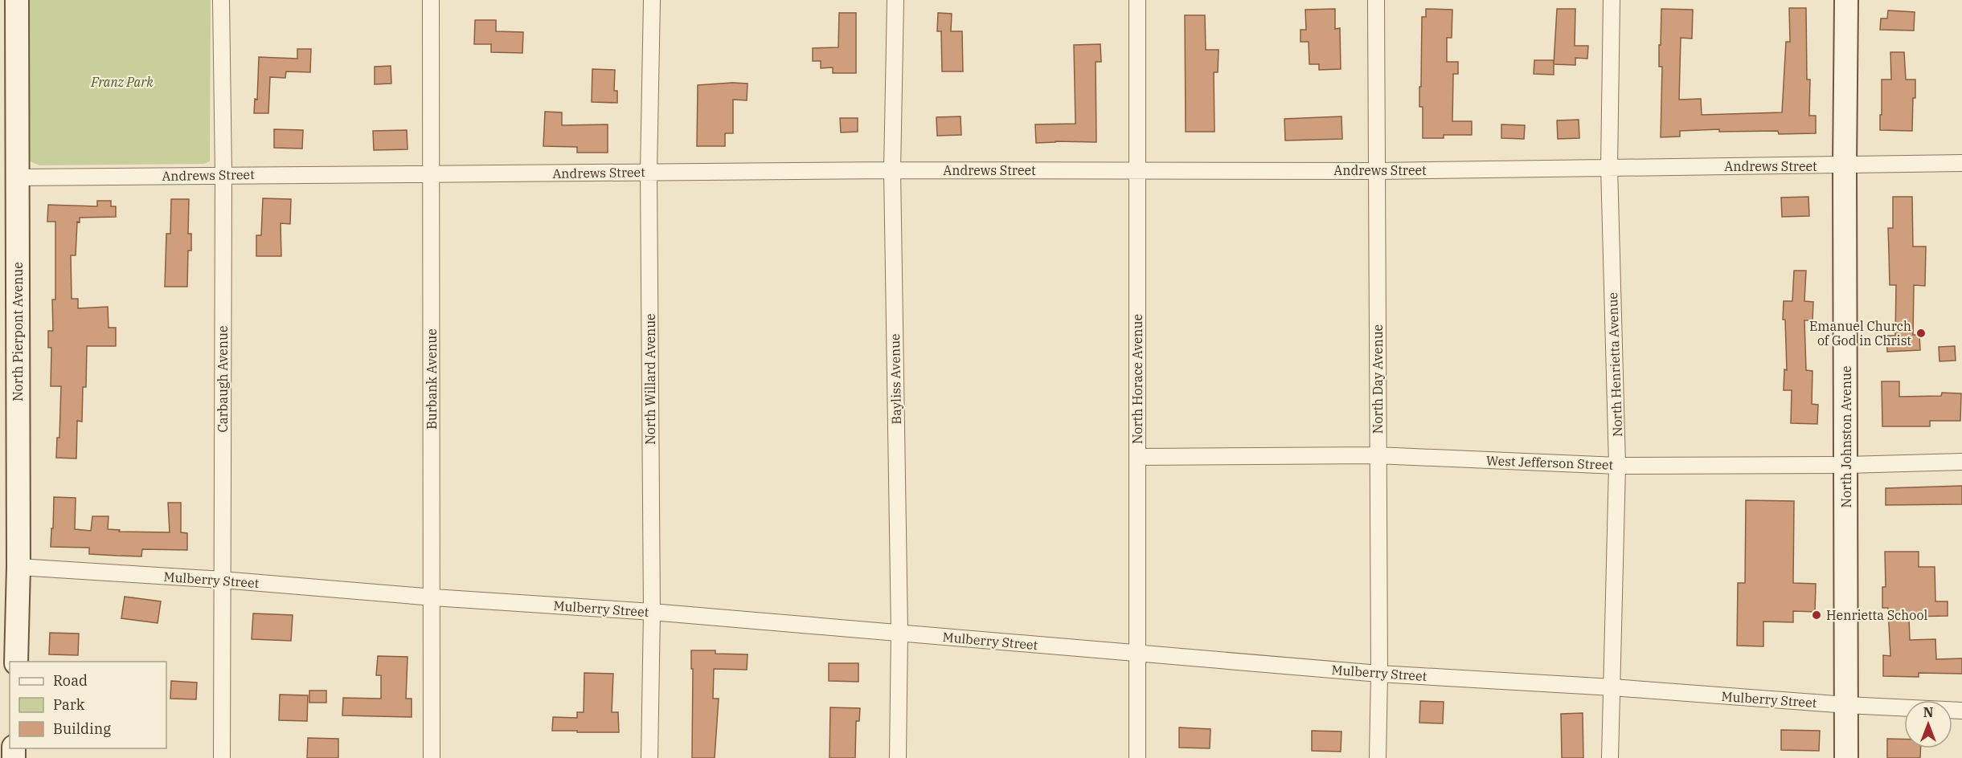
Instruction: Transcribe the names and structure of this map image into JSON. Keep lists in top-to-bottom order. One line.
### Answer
{"streets":{"street":["Andrews Street","North Pierpont Avenue","North Henrietta Avenue","Carbaugh Avenue","Burbank Avenue","North Willard Avenue","Bayliss Avenue","North Horace Avenue","North Day Avenue","North Johnston Avenue","West Jefferson Street","Mulberry Street"]},"crossings":[["Andrews Street","North Pierpont Avenue"],["Andrews Street","North Henrietta Avenue"],["Andrews Street","Carbaugh Avenue"],["Andrews Street","Burbank Avenue"],["Andrews Street","North Willard Avenue"],["Andrews Street","Bayliss Avenue"],["Andrews Street","North Horace Avenue"],["Andrews Street","North Day Avenue"],["Andrews Street","North Johnston Avenue"],["North Pierpont Avenue","Mulberry Street"],["North Henrietta Avenue","West Jefferson Street"],["North Henrietta Avenue","Mulberry Street"],["Carbaugh Avenue","Mulberry Street"],["Burbank Avenue","Mulberry Street"],["North Willard Avenue","Mulberry Street"],["Bayliss Avenue","Mulberry Street"],["North Horace Avenue","West Jefferson Street"],["North Horace Avenue","Mulberry Street"],["North Day Avenue","West Jefferson Street"],["North Day Avenue","Mulberry Street"],["North Johnston Avenue","West Jefferson Street"],["North Johnston Avenue","Mulberry Street"]],"parks":["Franz Park"],"places":["Emanuel Church of God in Christ","Henrietta School"],"legend":["Road","Park","Building"],"north":"top"}
